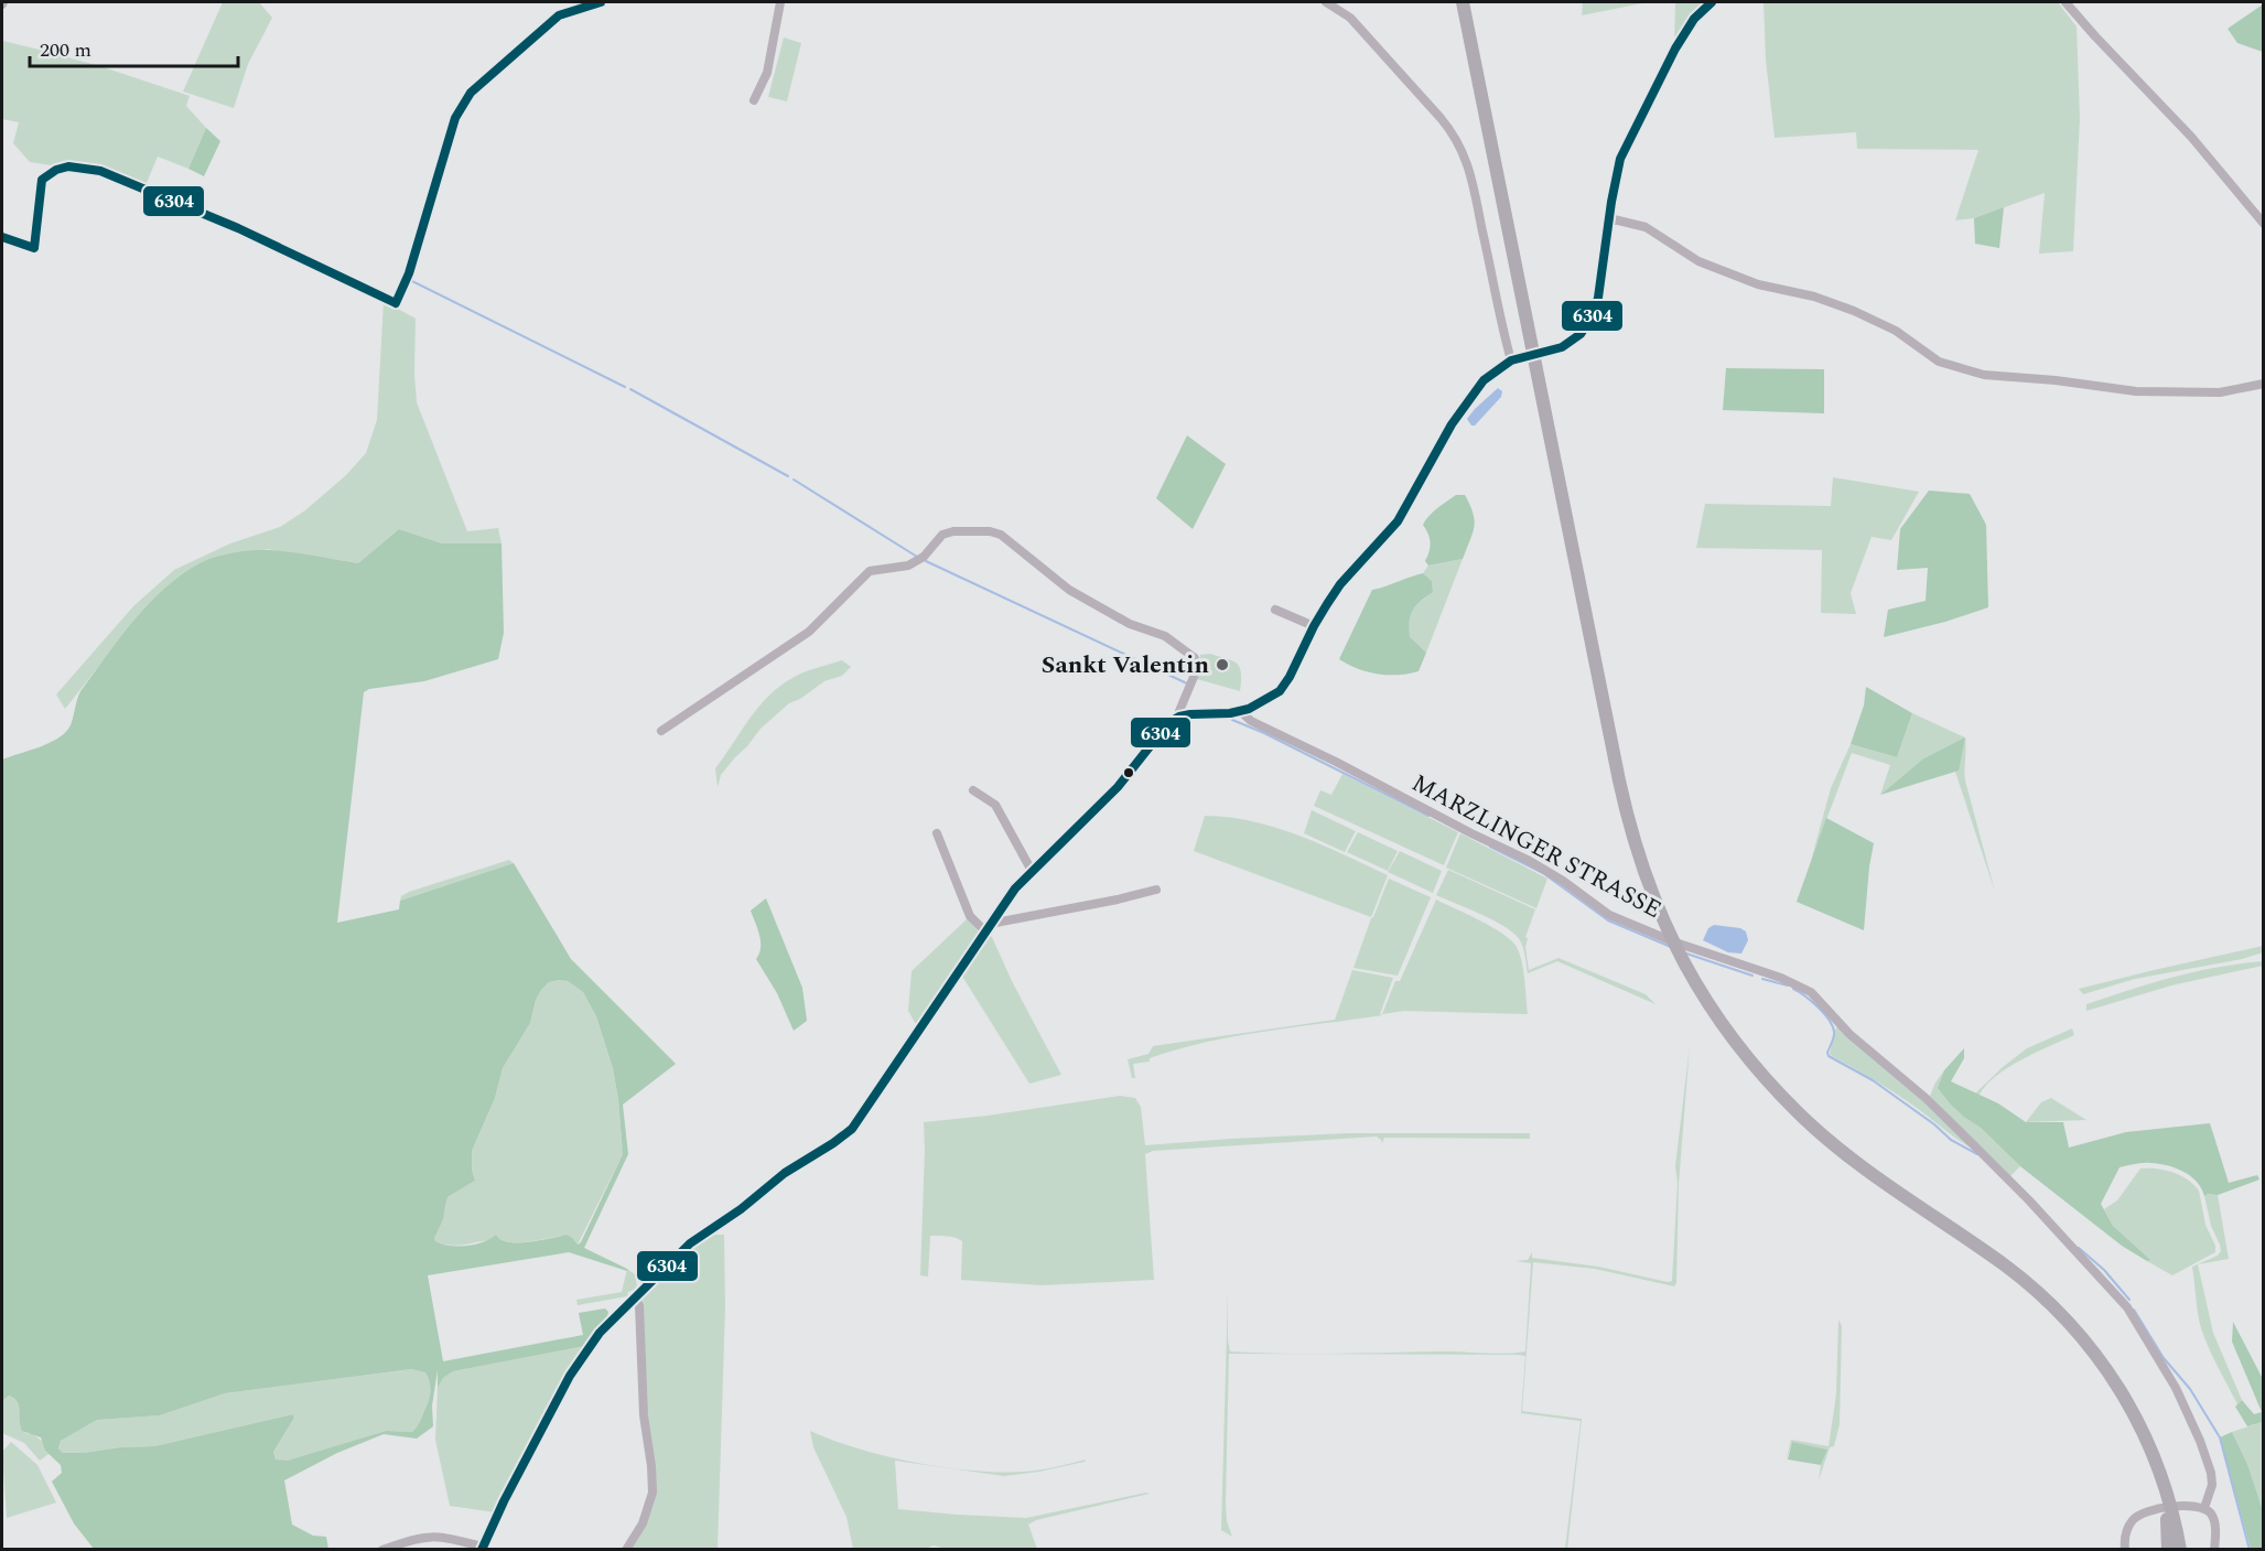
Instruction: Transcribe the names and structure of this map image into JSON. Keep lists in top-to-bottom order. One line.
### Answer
{"streets":{"street":["MARZLINGER STRASSE"]},"places":["Sankt Valentin"],"lines":["transit line 6304"],"scale_bar":"200 m"}
